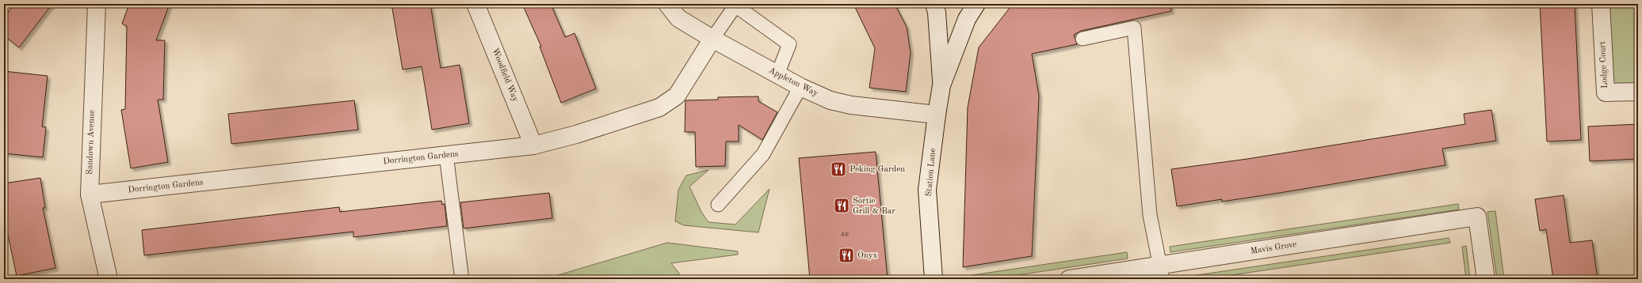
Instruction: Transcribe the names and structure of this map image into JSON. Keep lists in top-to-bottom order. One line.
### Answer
{"streets":{"street":["Lodge Court","Woodfield Way","Appleton Way","Sandown Avenue","Dorrington Gardens","Station Lane","Mavis Grove"]},"crossings":[["Woodfield Way","Dorrington Gardens"],["Appleton Way","Dorrington Gardens"],["Appleton Way","Station Lane"],["Sandown Avenue","Dorrington Gardens"]],"places":{"restaurant":["Peking Garden","Sortie Grill & Bar","Onyx"]},"house_numbers":["46"]}
